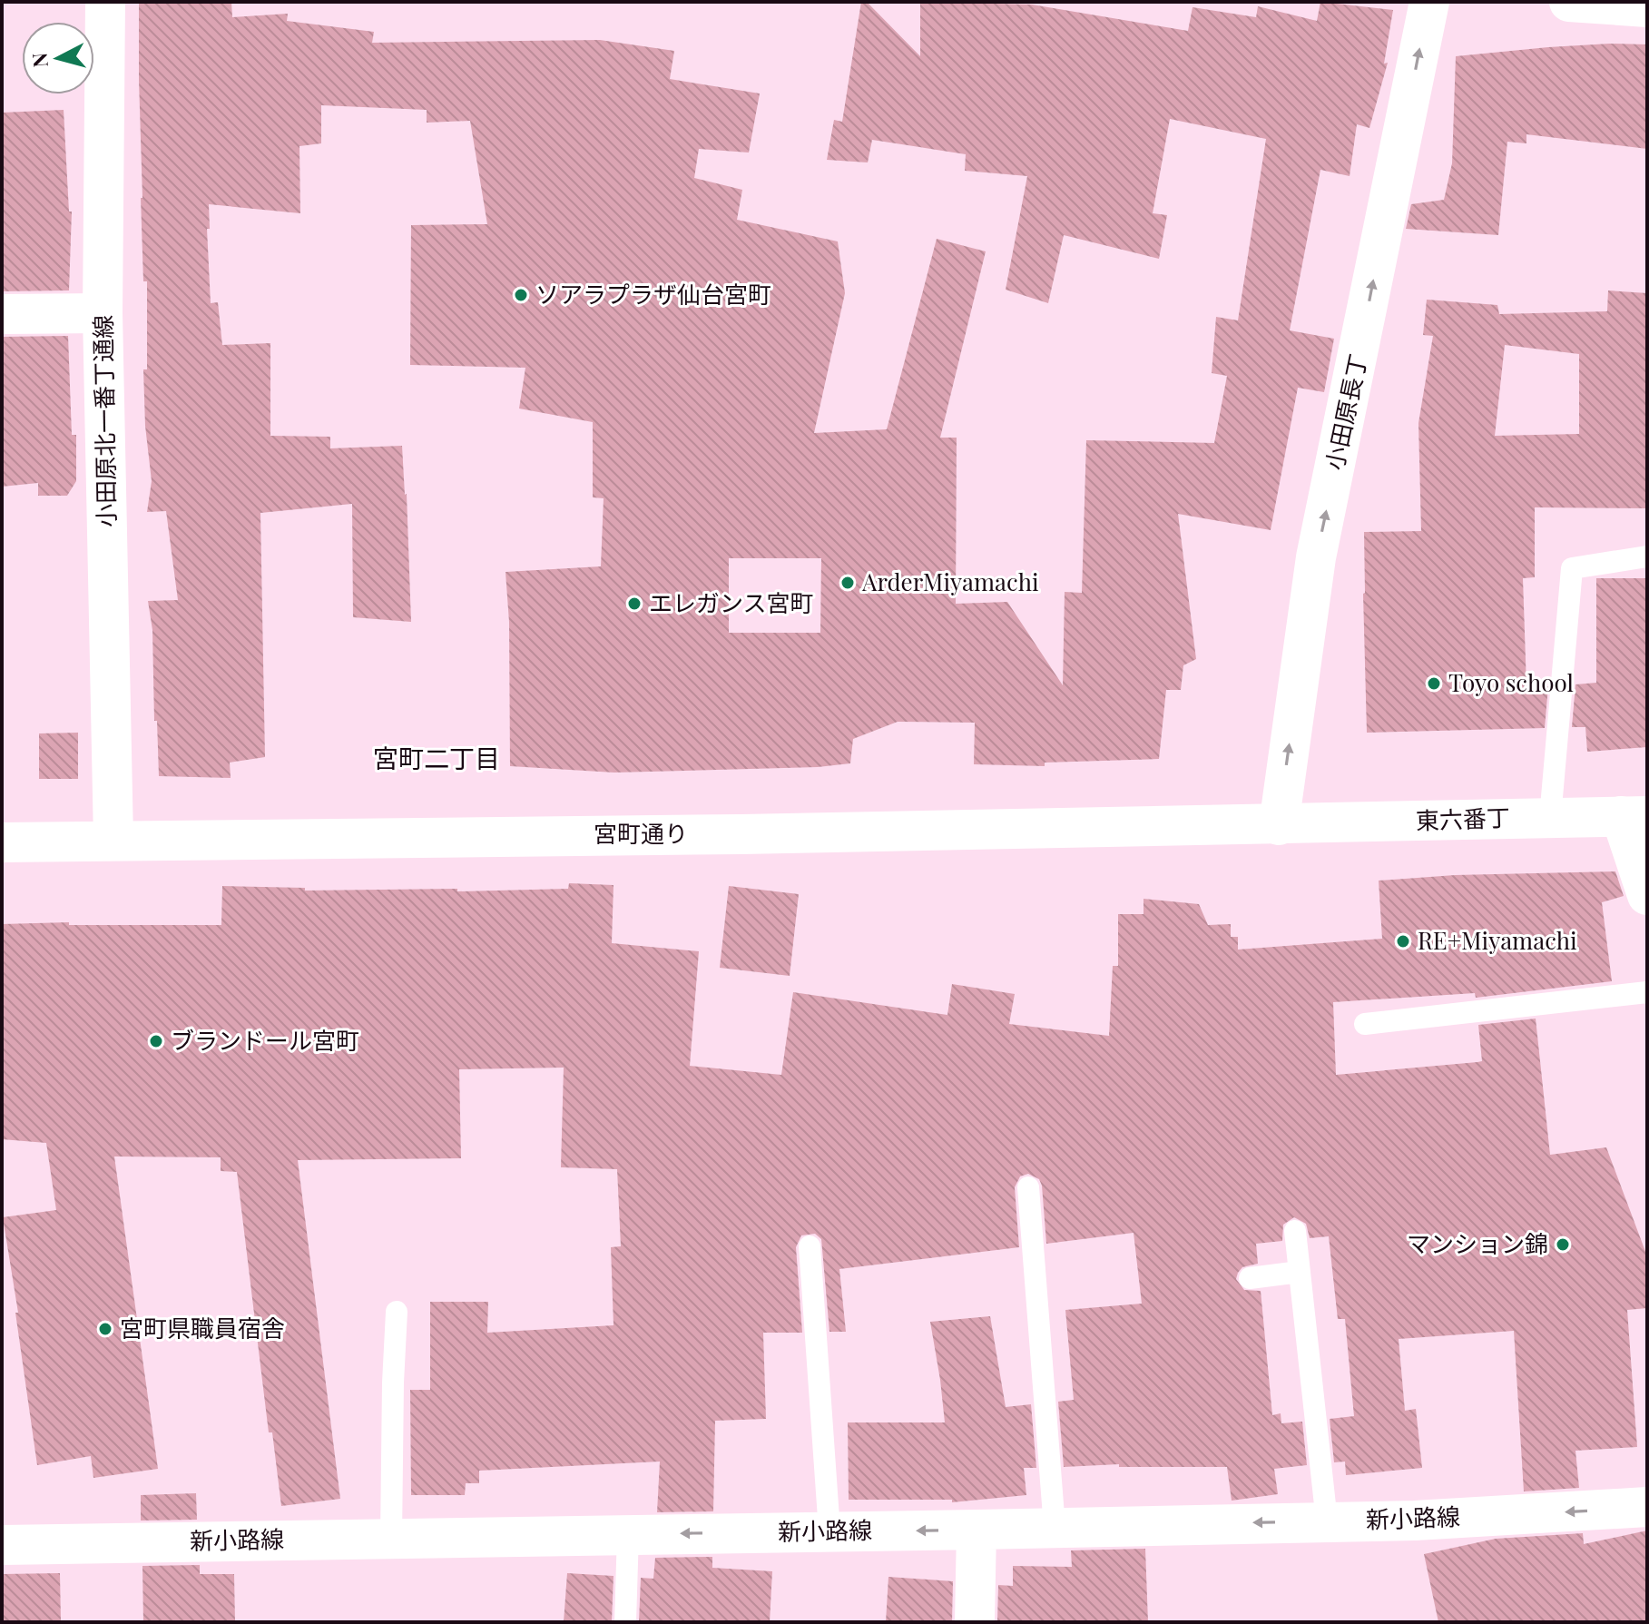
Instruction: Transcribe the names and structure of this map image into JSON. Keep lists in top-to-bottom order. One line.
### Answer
{"streets":{"street":["小田原長丁","小田原北一番丁通線","東六番丁","宮町通り","新小路線"]},"crossings":[["小田原長丁","東六番丁"],["小田原長丁","宮町通り"],["小田原北一番丁通線","宮町通り"],["東六番丁","宮町通り"]],"one_way":["小田原長丁","新小路線"],"districts":["宮町二丁目"],"places":["ソアラプラザ仙台宮町","ArderMiyamachi","エレガンス宮町","Toyo school","RE+Miyamachi","ブランドール宮町","マンション錦","宮町県職員宿舎"],"north":"left"}
